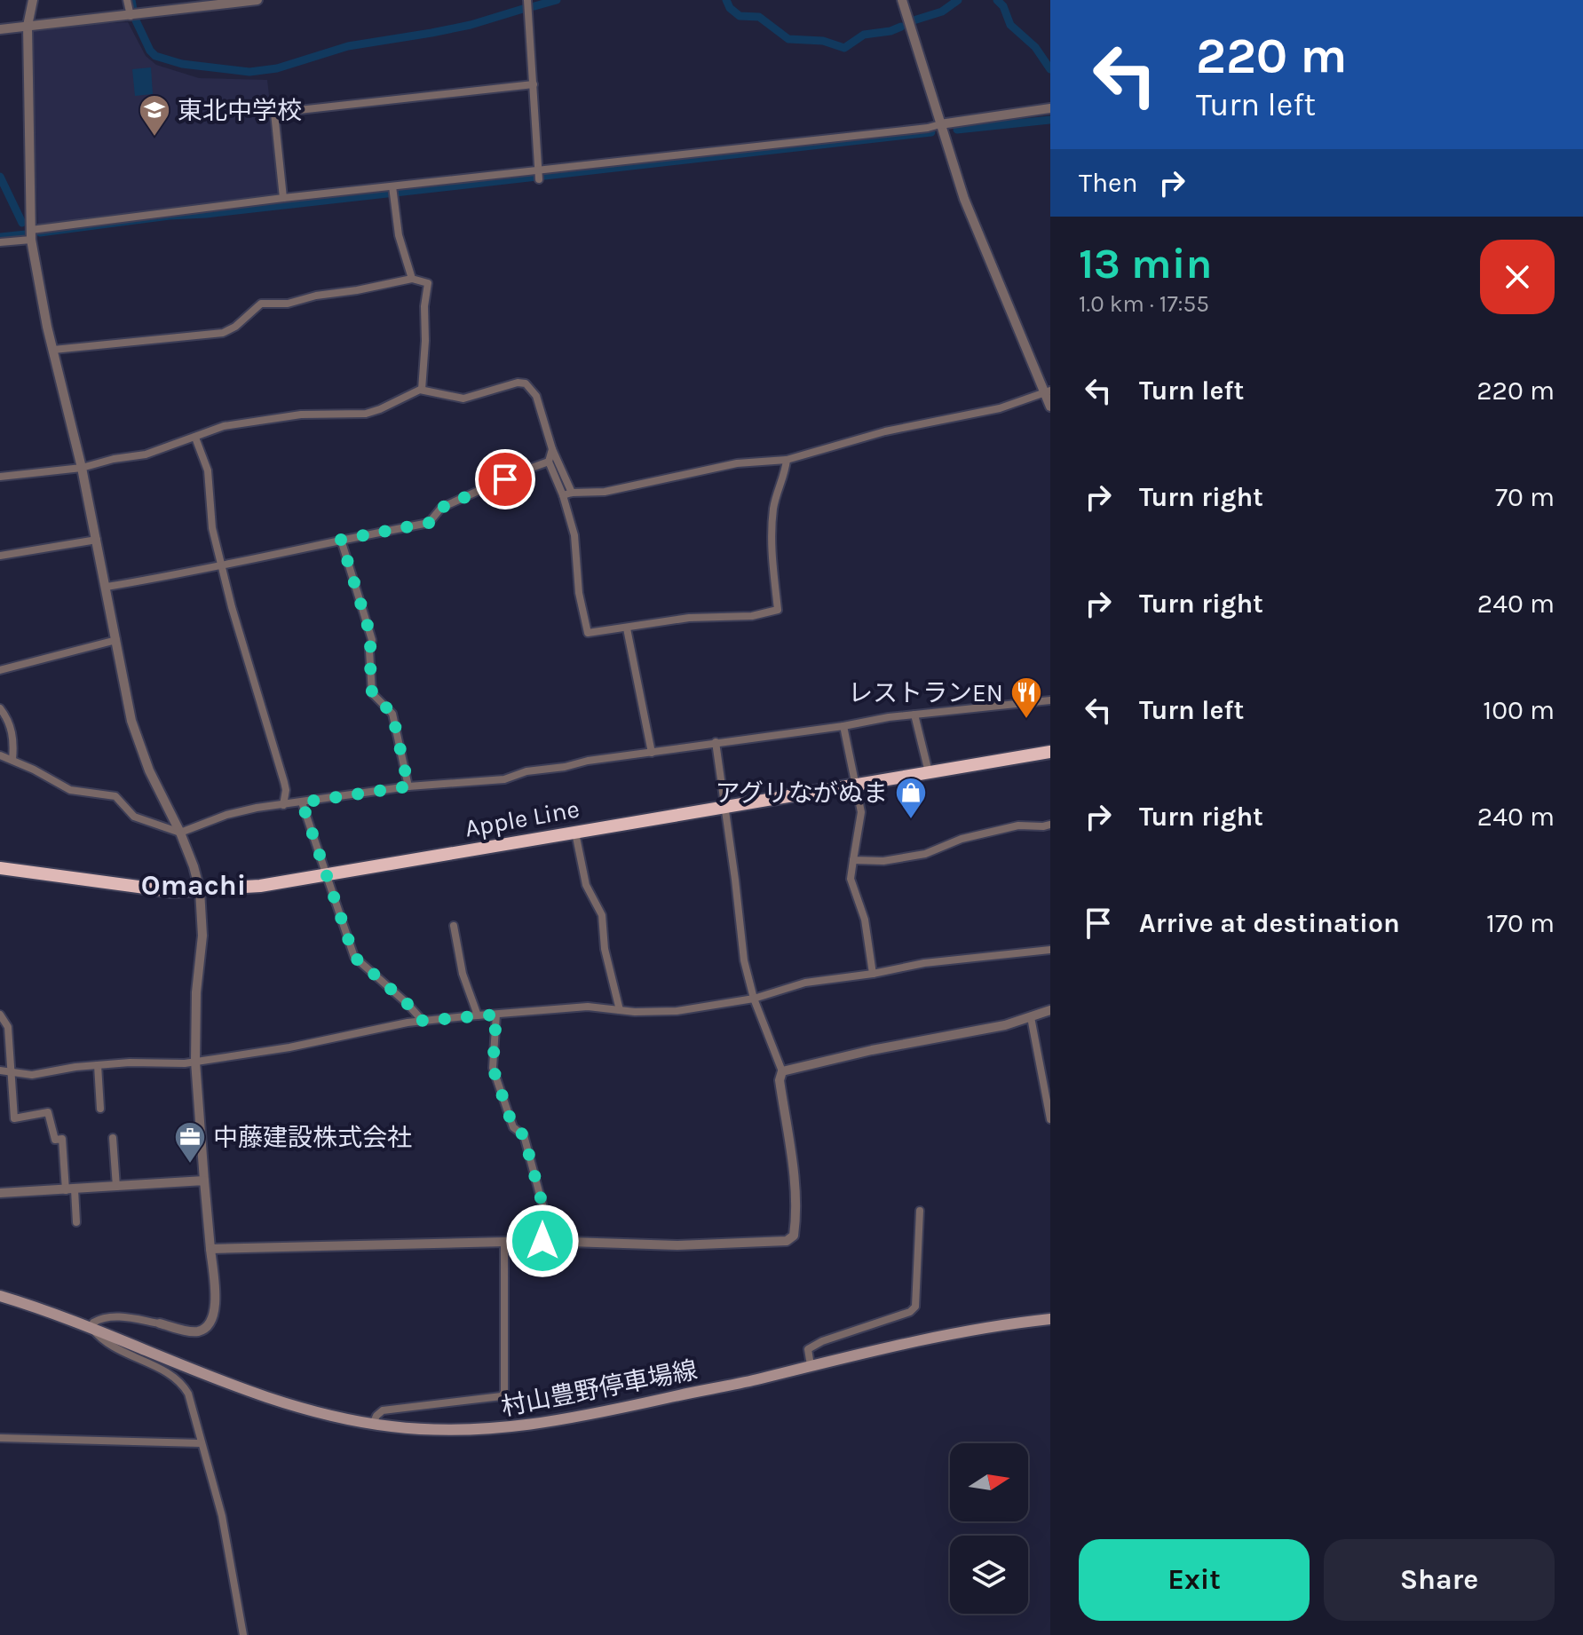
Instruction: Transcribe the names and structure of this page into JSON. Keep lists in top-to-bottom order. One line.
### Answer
{"streets":{"highway":["Apple Line"],"main road":["村山豊野停車場線"]},"districts":["Omachi"],"places":{"school or university":["東北中学校"],"restaurant":["レストランEN"],"shop":["アグリながぬま"],"office":["中藤建設株式会社"]},"north":"right","page":{"turn":["220 m","Turn left"],"then":"Then","heading":["13 min","1.0 km · 17:55"],"list":[{"name":"Turn left","value":"220 m"},{"name":"Turn right","value":"70 m"},{"name":"Turn right","value":"240 m"},{"name":"Turn left","value":"100 m"},{"name":"Turn right","value":"240 m"},{"name":"Arrive at destination","value":"170 m"}],"buttons":["Exit","Share"]}}
